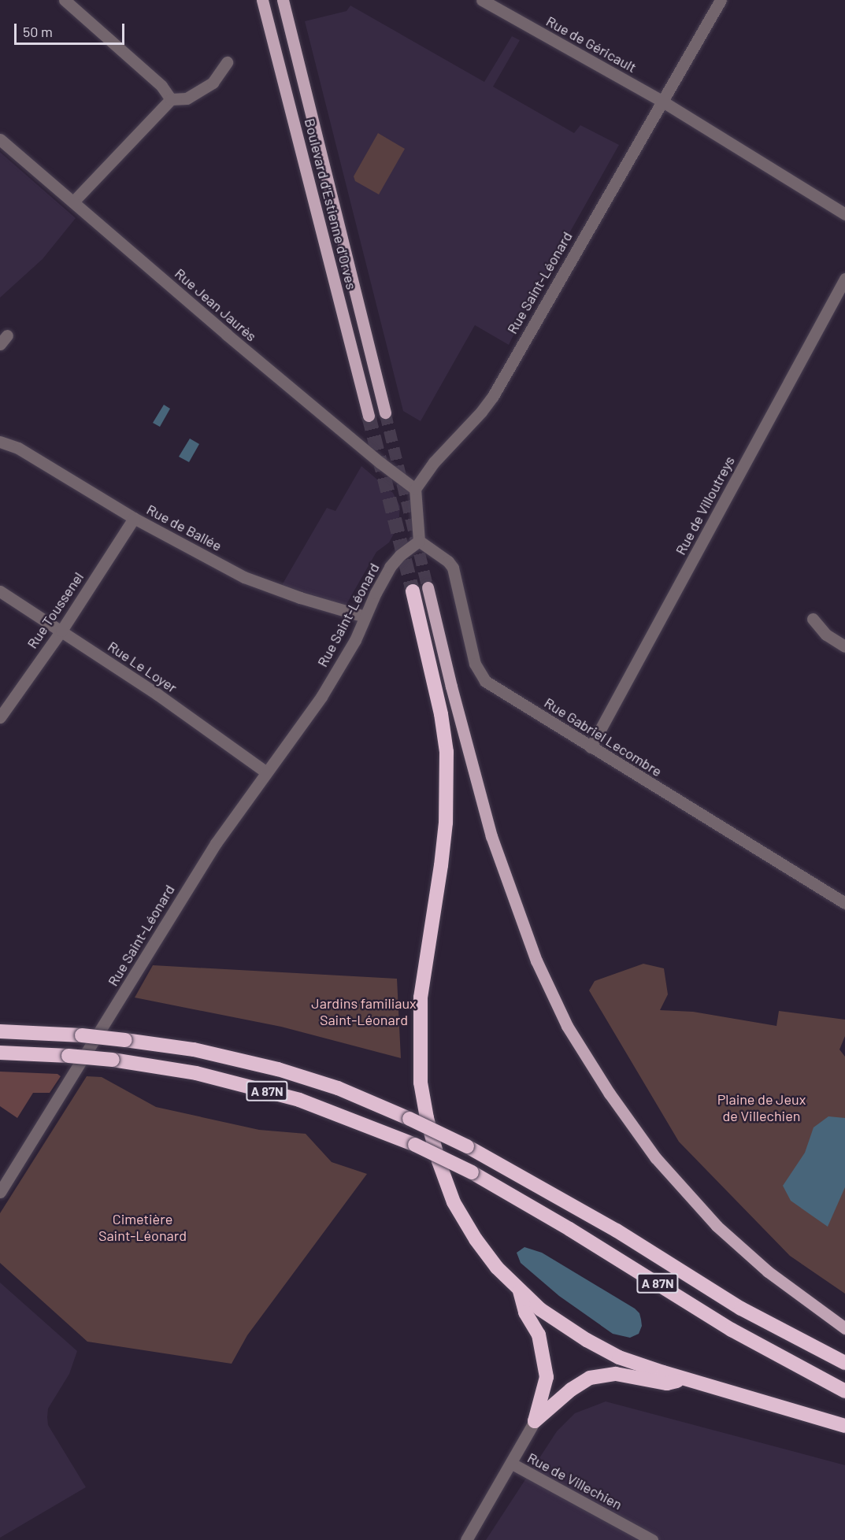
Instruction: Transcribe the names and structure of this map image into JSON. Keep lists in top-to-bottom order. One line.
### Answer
{"streets":{"highway":["A 87N"],"main road":["Boulevard d'Estienne d'Orves"],"street":["Rue de Géricault","Rue Saint-Léonard","Rue Jean Jaurès","Rue de Villoutreys","Rue de Ballée","Rue Toussenel","Rue Le Loyer","Rue Gabriel Lecombre","Rue de Villechien"]},"crossings":[["Rue de Géricault","Rue Saint-Léonard"],["Rue Saint-Léonard","Rue Jean Jaurès"],["Rue Saint-Léonard","Rue de Ballée"],["Rue Saint-Léonard","Rue Le Loyer"],["Rue Saint-Léonard","Rue Gabriel Lecombre"],["Rue de Villoutreys","Rue Gabriel Lecombre"],["Rue de Ballée","Rue Toussenel"],["Rue Toussenel","Rue Le Loyer"]],"parks":["Jardins familiaux Saint-Léonard","Plaine de Jeux de Villechien","Cimetière Saint-Léonard"],"scale_bar":"50 m"}
